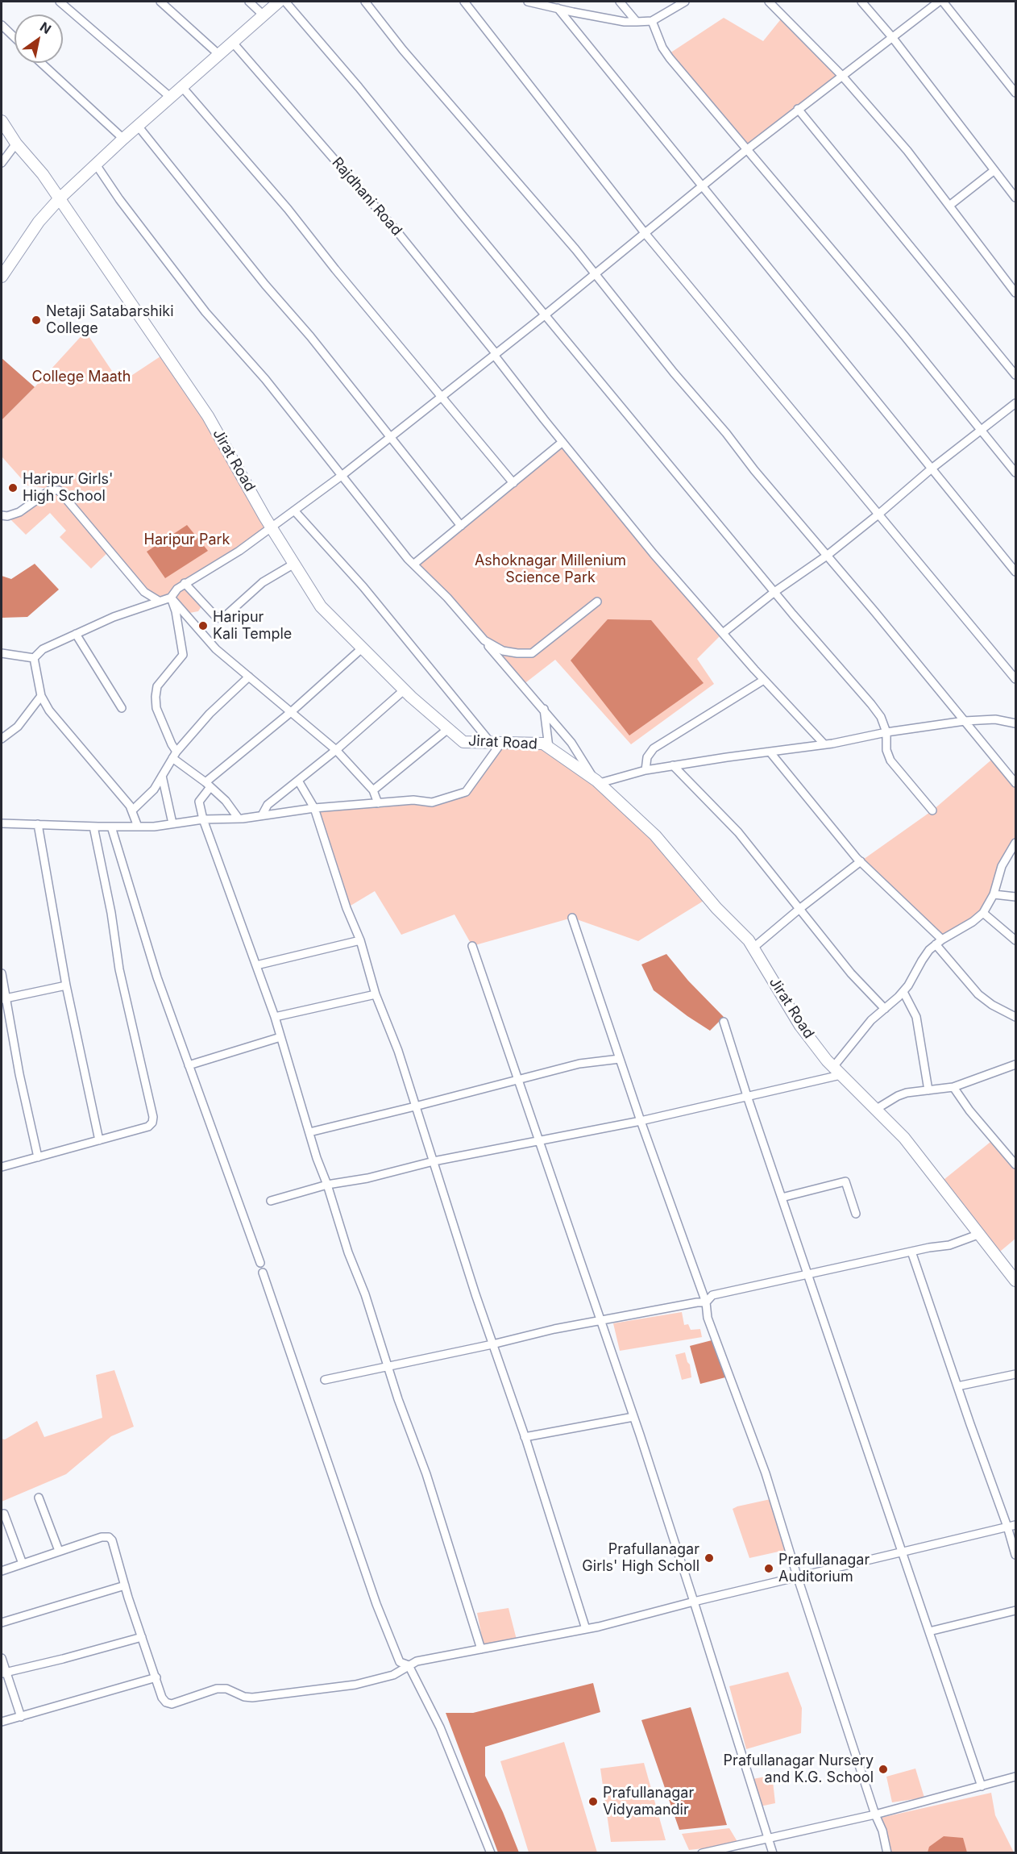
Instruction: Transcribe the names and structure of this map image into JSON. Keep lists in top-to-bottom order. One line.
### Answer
{"streets":{"main road":["Jirat Road"],"street":["Rajdhani Road"]},"parks":["College Maath","Haripur Park","Ashoknagar Millenium Science Park"],"places":["Netaji Satabarshiki College","Haripur Girls' High School","Haripur Kali Temple","Prafullanagar Girls' High Scholl","Prafullanagar Auditorium","Prafullanagar Nursery and K.G. School","Prafullanagar Vidyamandir"],"north":"top right"}
